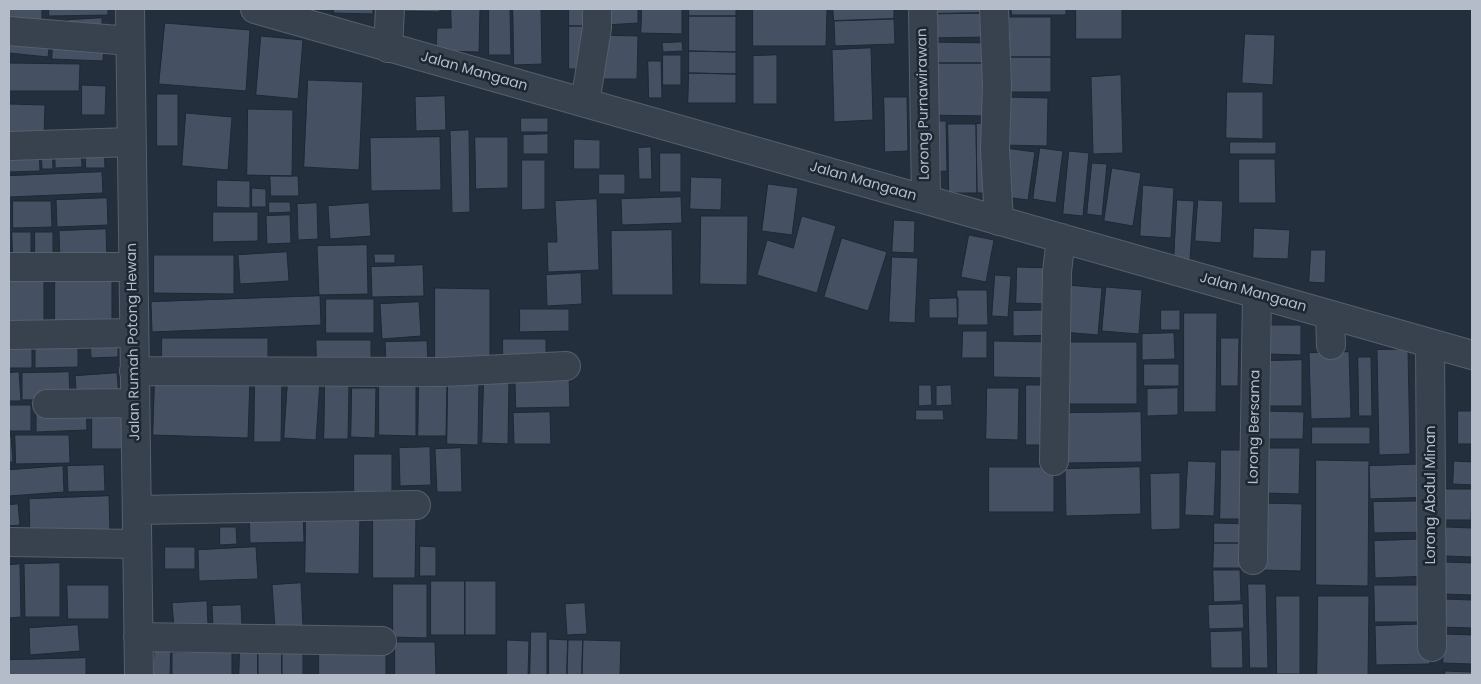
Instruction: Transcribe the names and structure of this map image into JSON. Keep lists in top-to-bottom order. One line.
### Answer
{"streets":{"street":["Jalan Mangaan","Lorong Purnawirawan","Jalan Rumah Potong Hewan","Lorong Bersama","Lorong Abdul Minan"]},"crossings":[["Jalan Mangaan","Lorong Purnawirawan"],["Jalan Mangaan","Lorong Bersama"],["Jalan Mangaan","Lorong Abdul Minan"]]}
